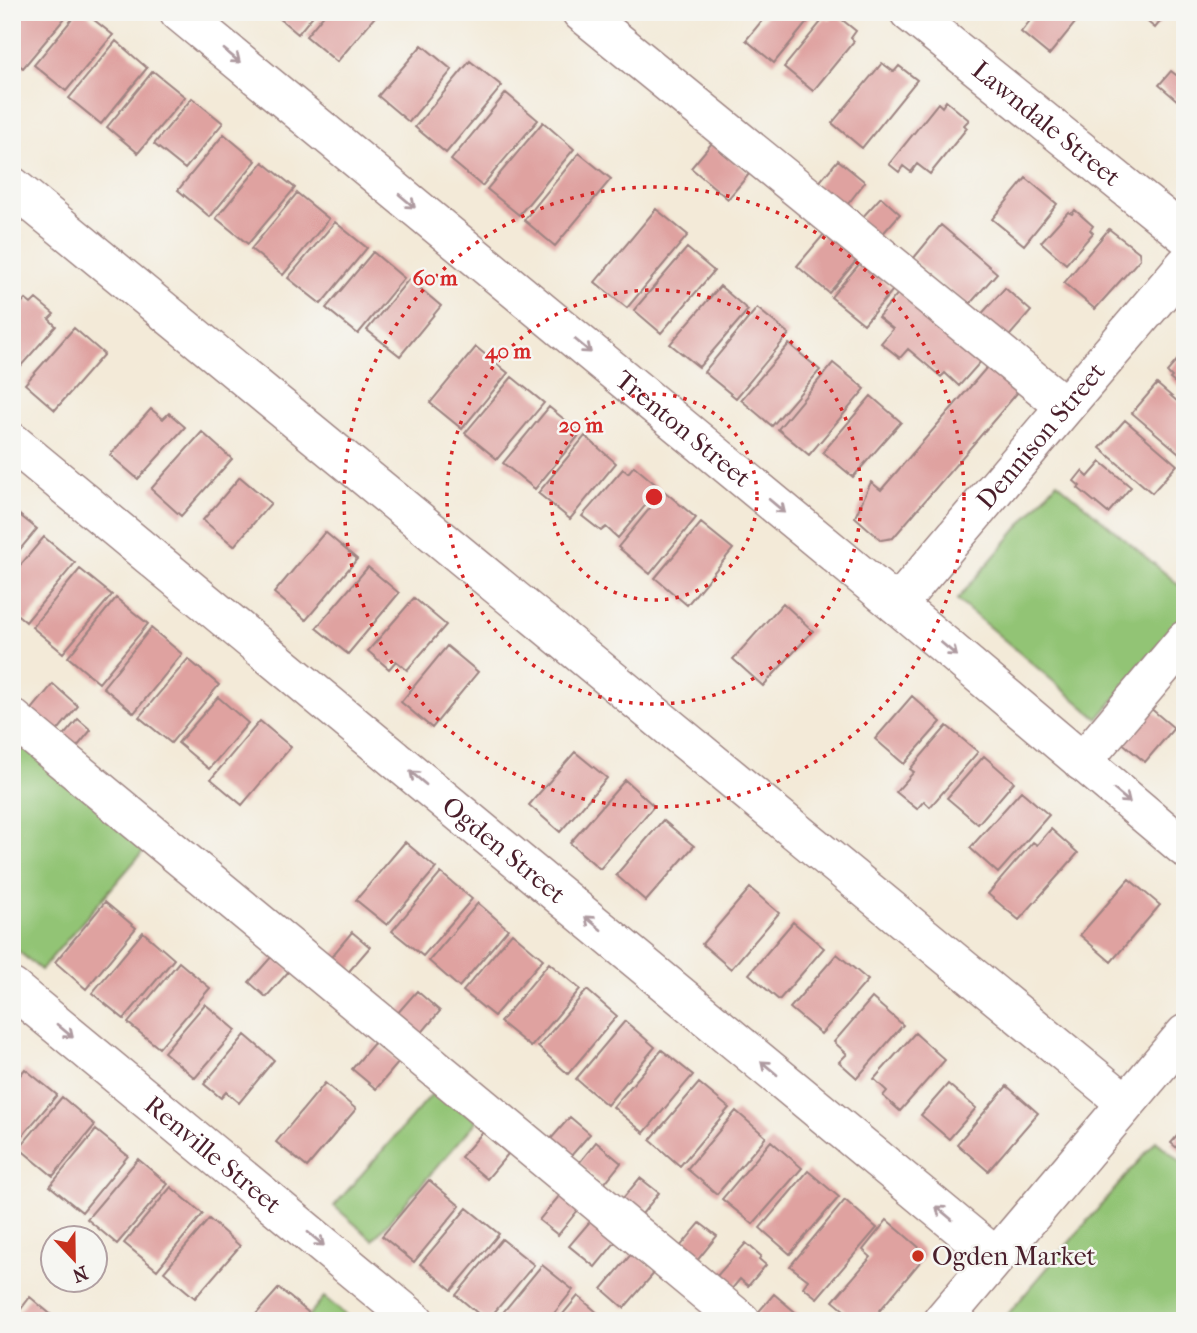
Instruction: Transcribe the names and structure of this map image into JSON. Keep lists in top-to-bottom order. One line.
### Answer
{"streets":{"street":["Lawndale Street","Trenton Street","Dennison Street","Ogden Street","Renville Street"]},"crossings":[["Trenton Street","Dennison Street"]],"places":["Ogden Market"],"north":"bottom","rings":["60 m","40 m","20 m"]}
